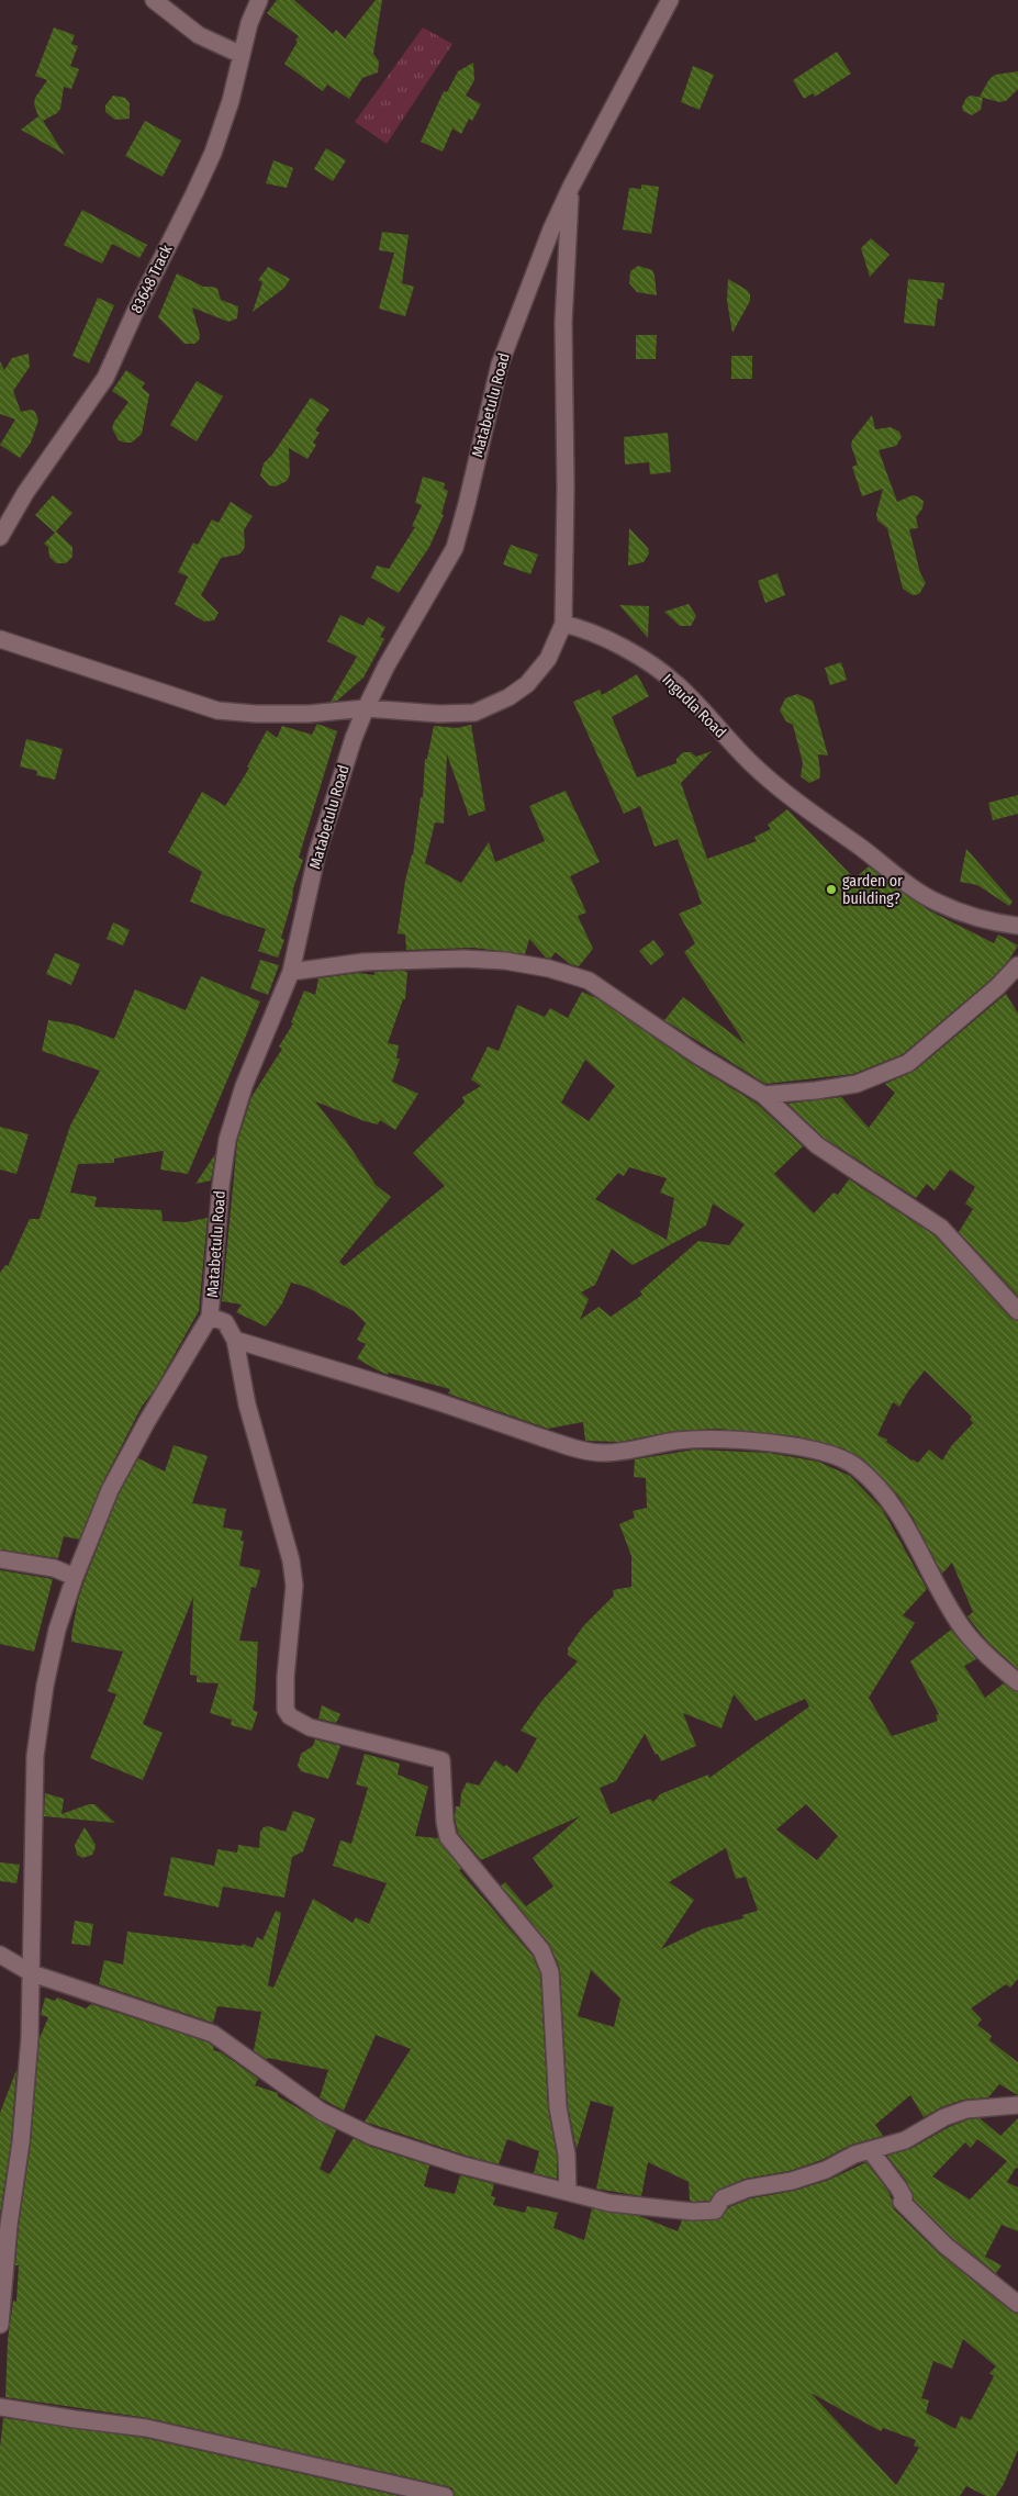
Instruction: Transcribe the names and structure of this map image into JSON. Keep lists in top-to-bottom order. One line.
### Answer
{"streets":{"street":["83648 Track","Matabetulu Road","Ingudla Road"]},"places":["garden or building?"]}
